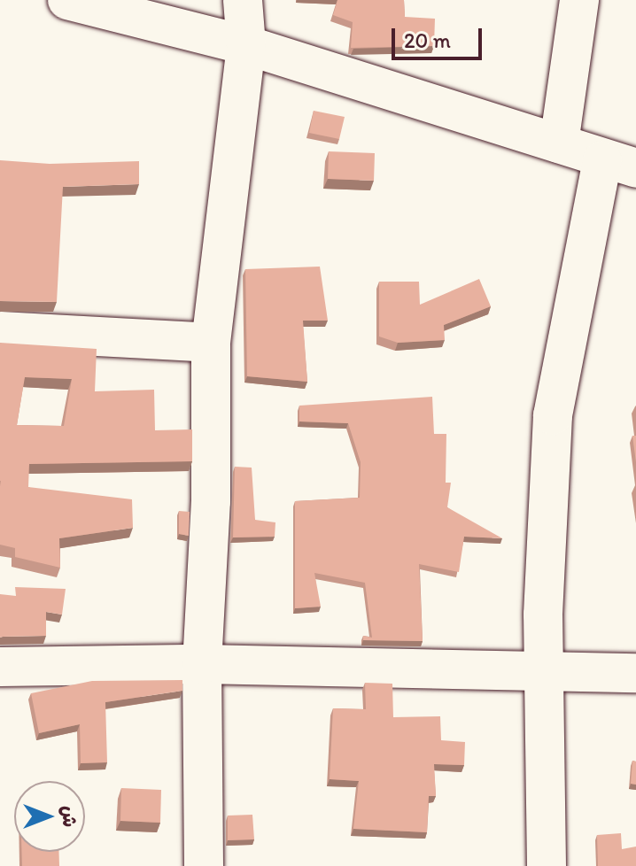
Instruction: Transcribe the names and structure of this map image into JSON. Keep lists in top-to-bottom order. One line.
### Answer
{"scale_bar":"20 m","north":"right"}
